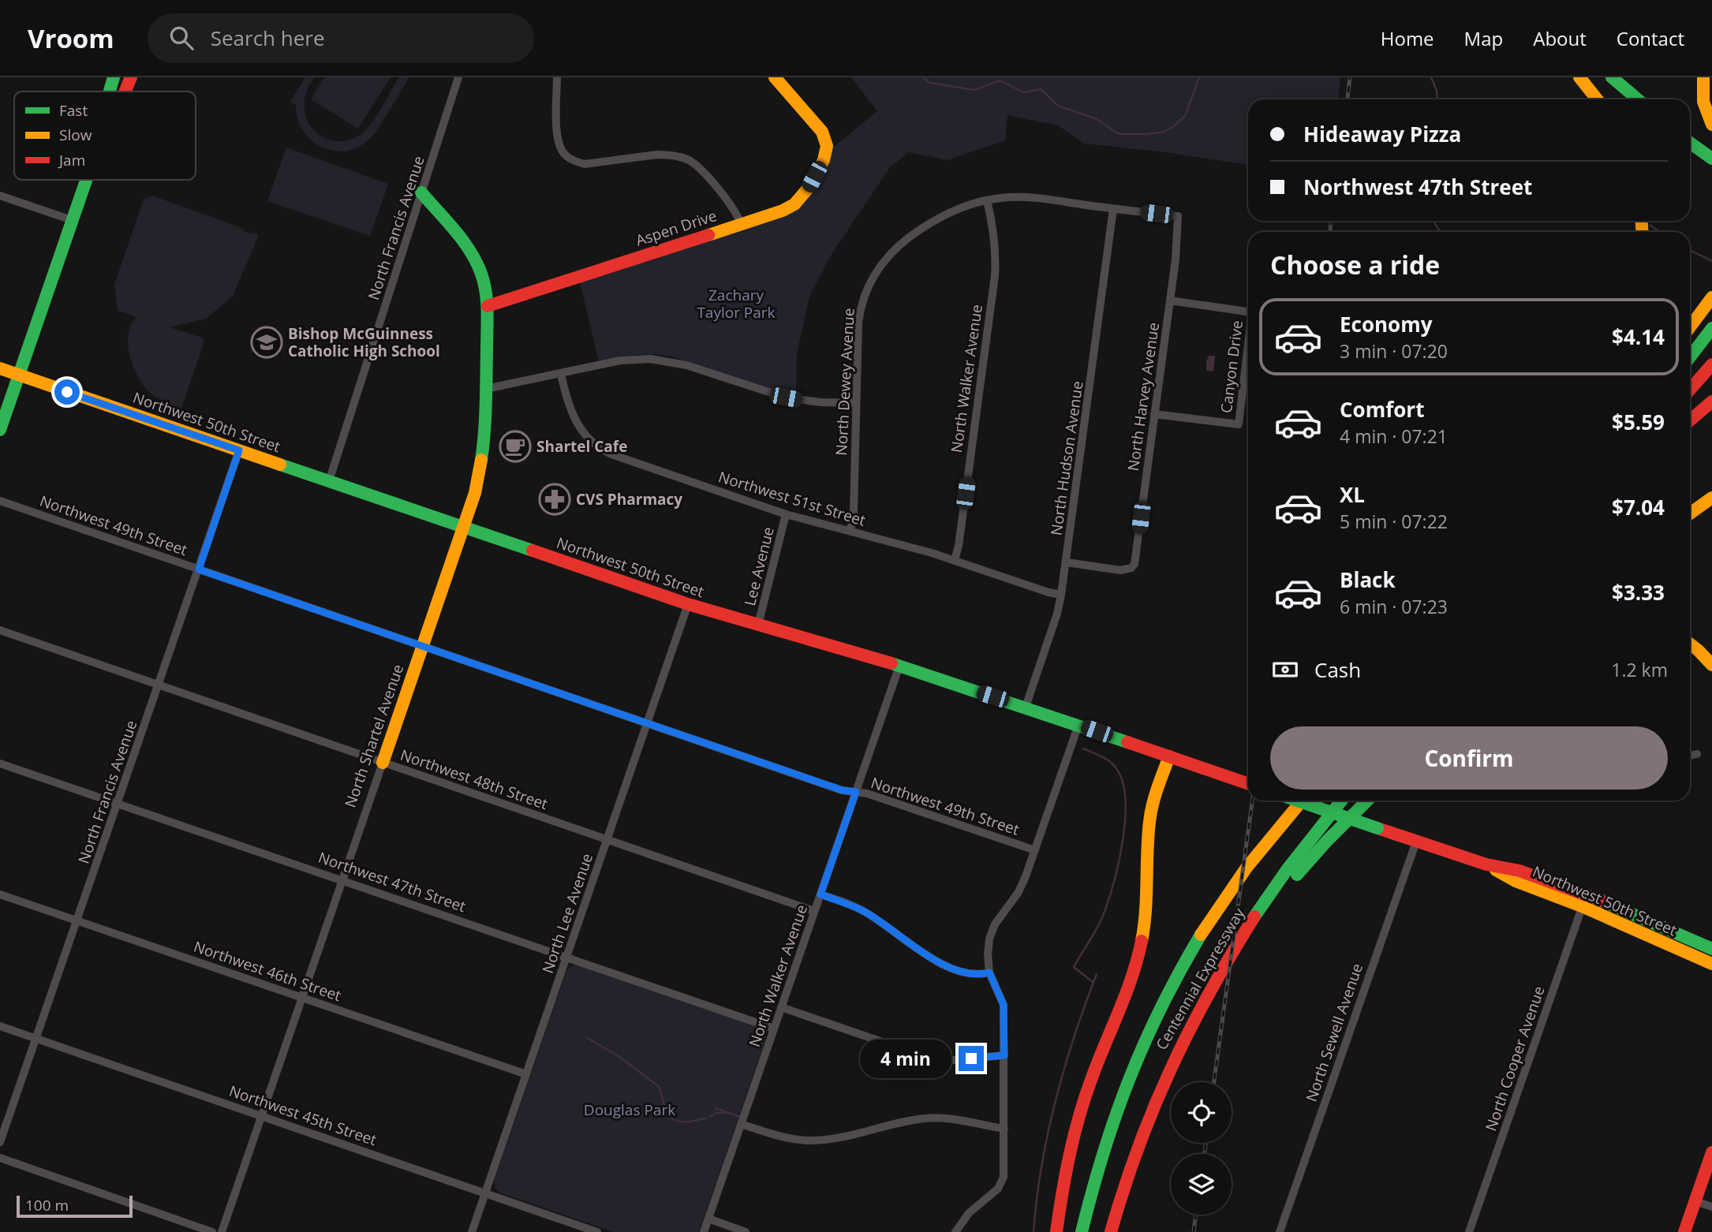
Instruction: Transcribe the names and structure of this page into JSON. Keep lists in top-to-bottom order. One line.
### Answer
{"streets":{"main road":["Aspen Drive","Northwest 50th Street","North Shartel Avenue","Centennial Expressway"],"street":["North Francis Avenue","Canyon Drive","North Walker Avenue","North Dewey Avenue","North Harvey Avenue","North Hudson Avenue","Northwest 51st Street","Northwest 49th Street","Lee Avenue","Northwest 48th Street","Northwest 47th Street","North Lee Avenue","Northwest 46th Street","North Sewell Avenue","North Cooper Avenue","Northwest 45th Street"]},"crossings":[["North Francis Avenue","Northwest 50th Street"],["North Francis Avenue","Northwest 49th Street"],["North Francis Avenue","North Shartel Avenue"],["North Francis Avenue","Northwest 48th Street"],["North Francis Avenue","Northwest 47th Street"],["North Francis Avenue","Northwest 46th Street"],["North Francis Avenue","Northwest 45th Street"],["Aspen Drive","North Shartel Avenue"],["Canyon Drive","North Harvey Avenue"],["North Walker Avenue","North Dewey Avenue"],["North Walker Avenue","Northwest 50th Street"],["North Walker Avenue","Northwest 51st Street"],["North Walker Avenue","Northwest 49th Street"],["North Walker Avenue","Northwest 48th Street"],["North Walker Avenue","Northwest 47th Street"],["North Dewey Avenue","North Harvey Avenue"],["North Dewey Avenue","North Hudson Avenue"],["North Dewey Avenue","Northwest 51st Street"],["North Harvey Avenue","North Hudson Avenue"],["Northwest 50th Street","North Hudson Avenue"],["Northwest 50th Street","Lee Avenue"],["Northwest 50th Street","North Shartel Avenue"],["Northwest 50th Street","North Lee Avenue"],["Northwest 50th Street","North Sewell Avenue"],["Northwest 50th Street","North Cooper Avenue"],["North Hudson Avenue","Northwest 51st Street"],["Northwest 51st Street","Lee Avenue"],["Northwest 49th Street","North Shartel Avenue"],["Northwest 49th Street","North Lee Avenue"],["North Shartel Avenue","Northwest 48th Street"],["North Shartel Avenue","Northwest 47th Street"],["North Shartel Avenue","Northwest 46th Street"],["North Shartel Avenue","Northwest 45th Street"],["Northwest 48th Street","North Lee Avenue"],["Northwest 47th Street","North Lee Avenue"],["North Lee Avenue","Northwest 46th Street"],["North Lee Avenue","Northwest 45th Street"]],"parks":["Zachary Taylor Park","Douglas Park"],"places":{"school or university":["Bishop McGuinness Catholic High School"],"cafe":["Shartel Cafe"],"pharmacy":["CVS Pharmacy"]},"legend":["Fast","Slow","Jam"],"scale_bar":"100 m","page":{"header":"Vroom","search":"Search here","nav":["Home","Map","About","Contact"],"banner":["Hideaway Pizza","Northwest 47th Street"],"heading":"Choose a ride","list":[{"name":"Economy","note":"3 min · 07:20","value":"$4.14"},{"name":"Comfort","note":"4 min · 07:21","value":"$5.59"},{"name":"XL","note":"5 min · 07:22","value":"$7.04"},{"name":"Black","note":"6 min · 07:23","value":"$3.33"}],"pay":["Cash","1.2 km"],"buttons":"Confirm","bubble":"4 min","scale":"100 m"}}
